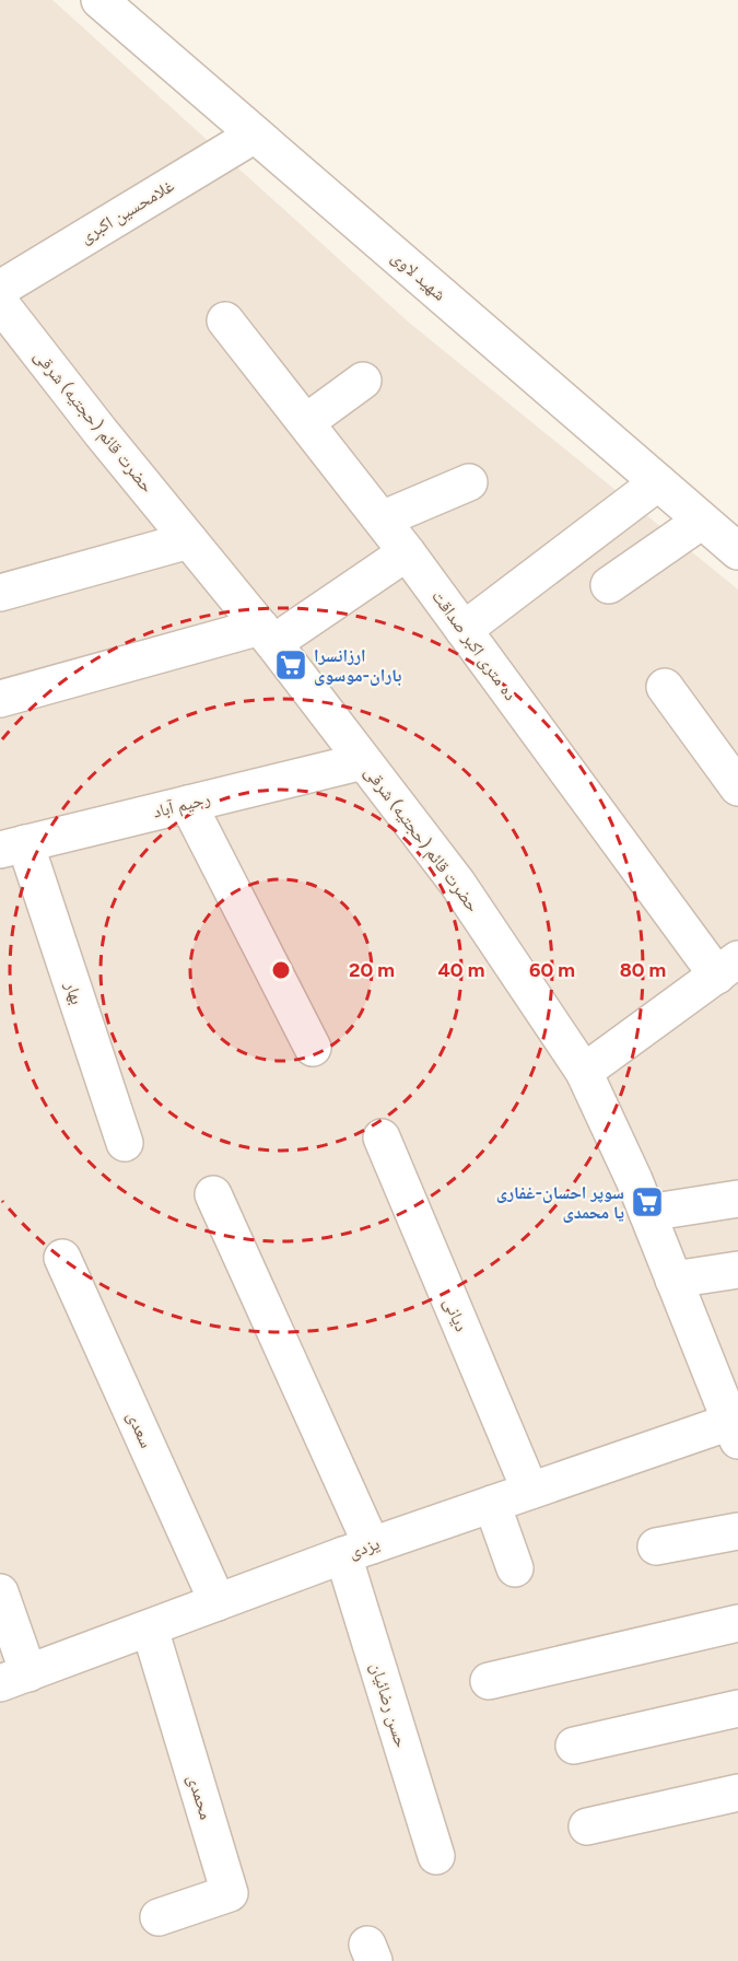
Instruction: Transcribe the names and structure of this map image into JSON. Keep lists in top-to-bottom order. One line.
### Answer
{"streets":{"street":["غلامحسین اکبری","شهید لاوی","حضرت قائم (حجتیه) شرقی","ده متری اکبر صداقت","رحیم آباد","بهار","دیانی","سعدی","یزدی","حسن رضائیان","محمدی"]},"crossings":[["غلامحسین اکبری","شهید لاوی"],["حضرت قائم (حجتیه) شرقی","رحیم آباد"],["حضرت قائم (حجتیه) شرقی","یزدی"],["رحیم آباد","بهار"],["دیانی","یزدی"],["سعدی","یزدی"],["یزدی","حسن رضائیان"],["یزدی","محمدی"]],"places":{"supermarket":["ارزانسرا باران-موسوی","سوپر احسان-غفاری یا محمدی"]},"rings":["20 m","40 m","60 m","80 m"]}
